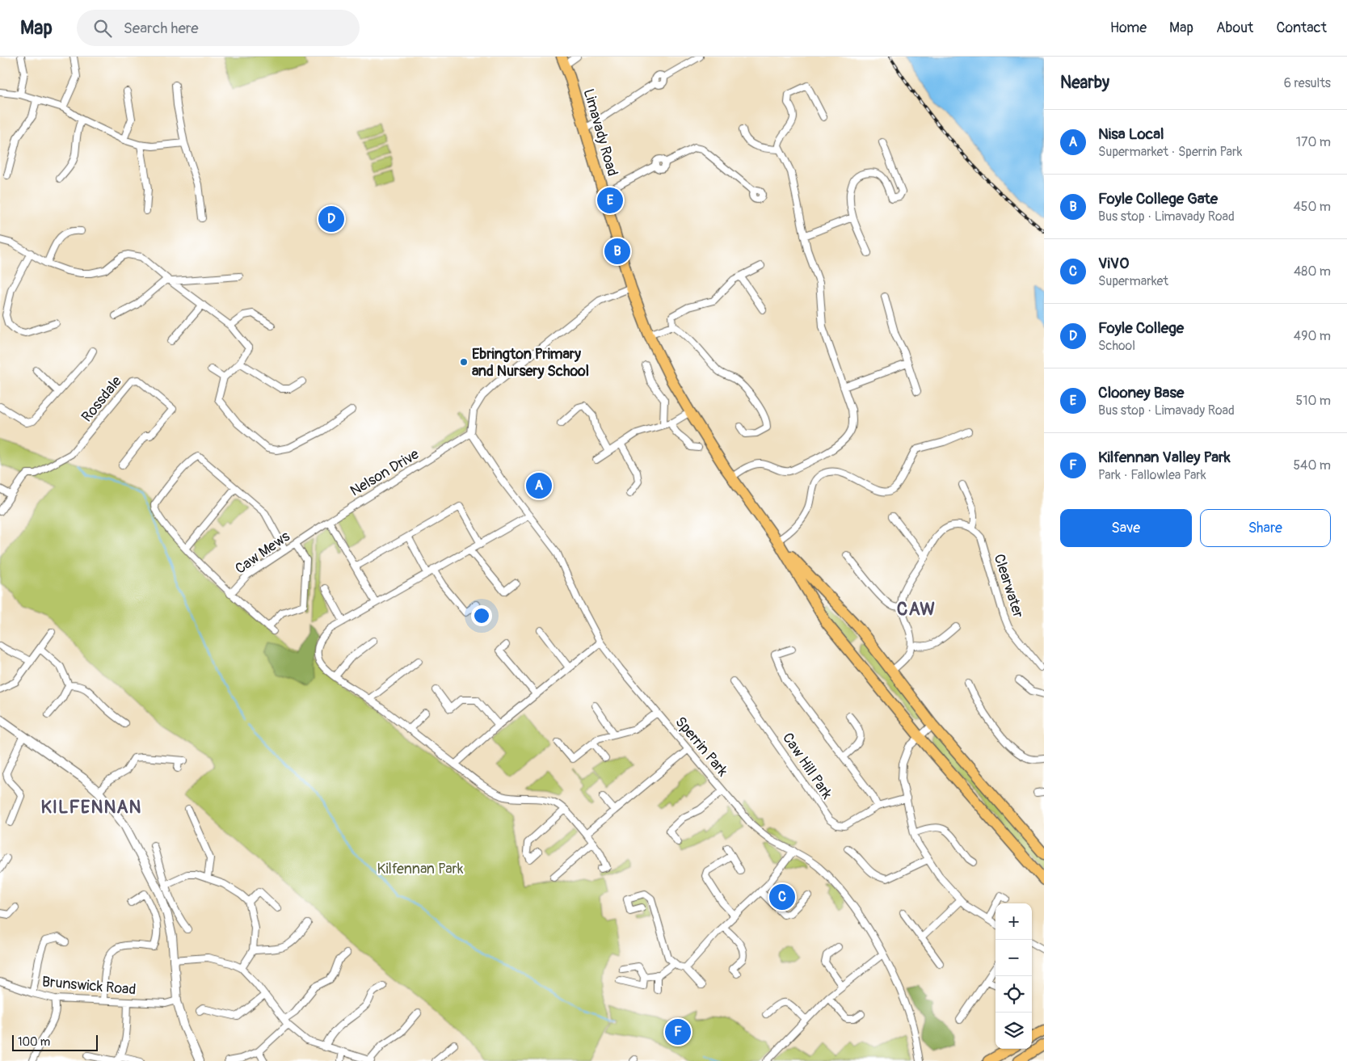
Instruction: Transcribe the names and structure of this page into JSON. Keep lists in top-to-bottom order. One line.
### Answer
{"streets":{"highway":["Limavady Road"],"street":["Rossdale","Nelson Drive","Caw Mews","Clearwater","Sperrin Park","Caw Hill Park","Brunswick Road"]},"crossings":[["Nelson Drive","Caw Mews"],["Nelson Drive","Sperrin Park"]],"districts":["CAW","KILFENNAN"],"parks":["Kilfennan Park"],"places":["Ebrington Primary and Nursery School"],"scale_bar":"100 m","page":{"header":"Map","search":"Search here","nav":["Home","Map","About","Contact"],"heading":["Nearby","6 results"],"list":[{"mark":"A","name":"Nisa Local","note":"Supermarket · Sperrin Park","value":"170 m"},{"mark":"B","name":"Foyle College Gate","note":"Bus stop · Limavady Road","value":"450 m"},{"mark":"C","name":"ViVO","note":"Supermarket","value":"480 m"},{"mark":"D","name":"Foyle College","note":"School","value":"490 m"},{"mark":"E","name":"Clooney Base","note":"Bus stop · Limavady Road","value":"510 m"},{"mark":"F","name":"Kilfennan Valley Park","note":"Park · Fallowlea Park","value":"540 m"}],"pins":["E","D","B","A","C","F"],"buttons":["Save","Share"],"map_buttons":["+","−"],"scale":"100 m"}}
